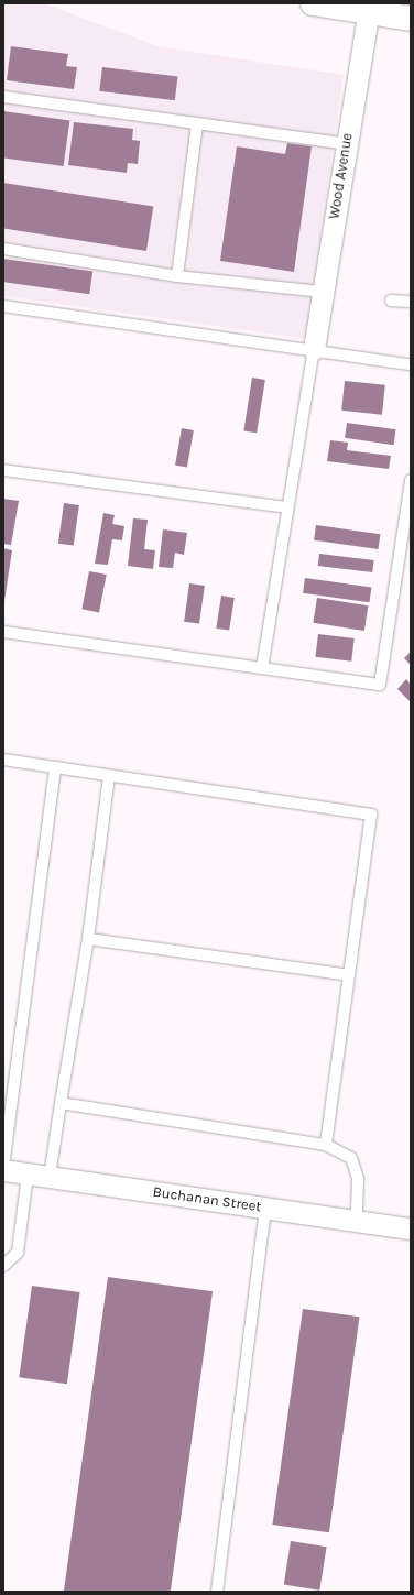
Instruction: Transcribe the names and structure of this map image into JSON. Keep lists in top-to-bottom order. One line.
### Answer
{"streets":{"street":["Wood Avenue","Buchanan Street"]}}
